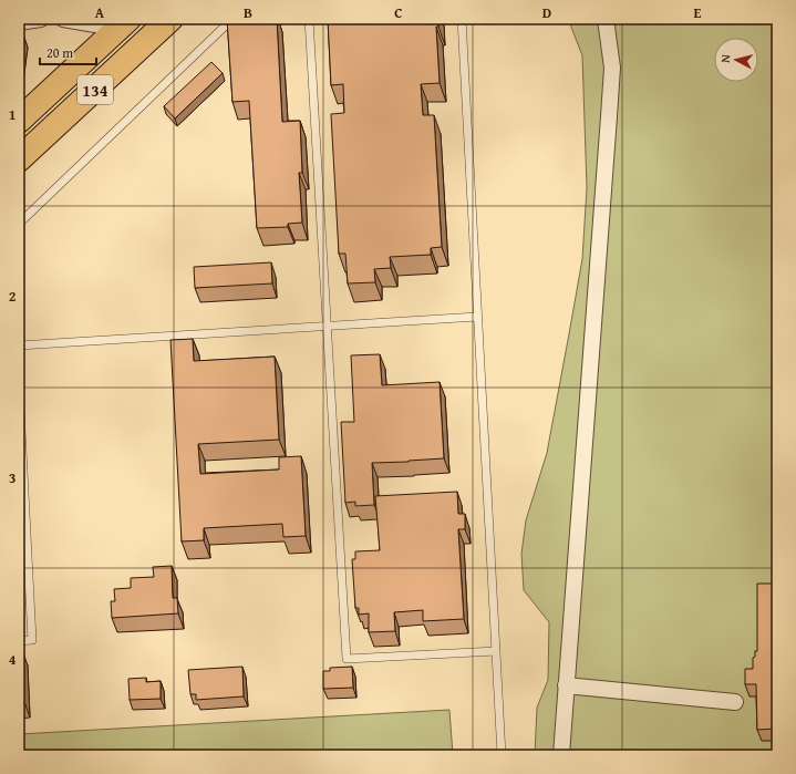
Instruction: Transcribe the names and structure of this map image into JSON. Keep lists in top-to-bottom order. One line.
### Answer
{"streets":{"highway":["134"]},"scale_bar":"20 m","north":"left","grid":{"columns":["A","B","C","D","E"],"rows":["1","2","3","4"]}}
